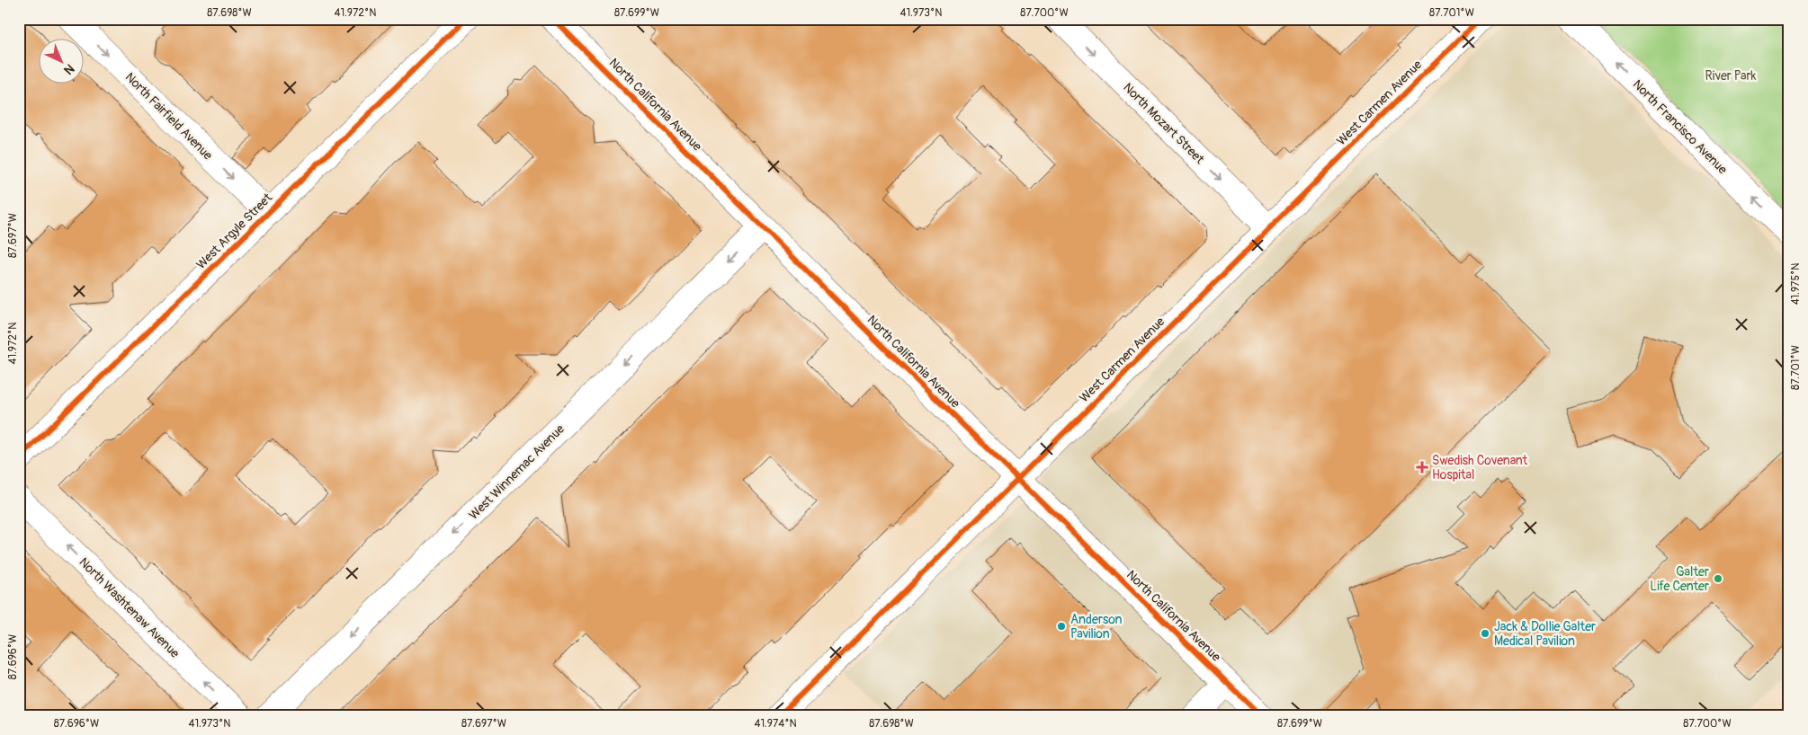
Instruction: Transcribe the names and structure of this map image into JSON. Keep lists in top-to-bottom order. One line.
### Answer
{"streets":{"street":["West Carmen Avenue","North California Avenue","North Fairfield Avenue","North Mozart Street","North Francisco Avenue","West Argyle Street","West Winnemac Avenue","North Washtenaw Avenue"]},"crossings":[["West Carmen Avenue","North California Avenue"],["West Carmen Avenue","North Mozart Street"],["North California Avenue","West Winnemac Avenue"],["North Fairfield Avenue","West Argyle Street"]],"one_way":["North Fairfield Avenue","North Mozart Street","North Francisco Avenue","West Winnemac Avenue","North Washtenaw Avenue"],"parks":["River Park"],"places":{"health":["Swedish Covenant Hospital"],"other":["Galter Life Center","Anderson Pavilion","Jack & Dollie Galter Medical Pavilion"]},"north":"bottom right","coordinates":["87.698°W","41.972°N","87.699°W","41.973°N","87.700°W","87.701°W","87.697°W","41.975°N","87.696°W","41.974°N"]}
